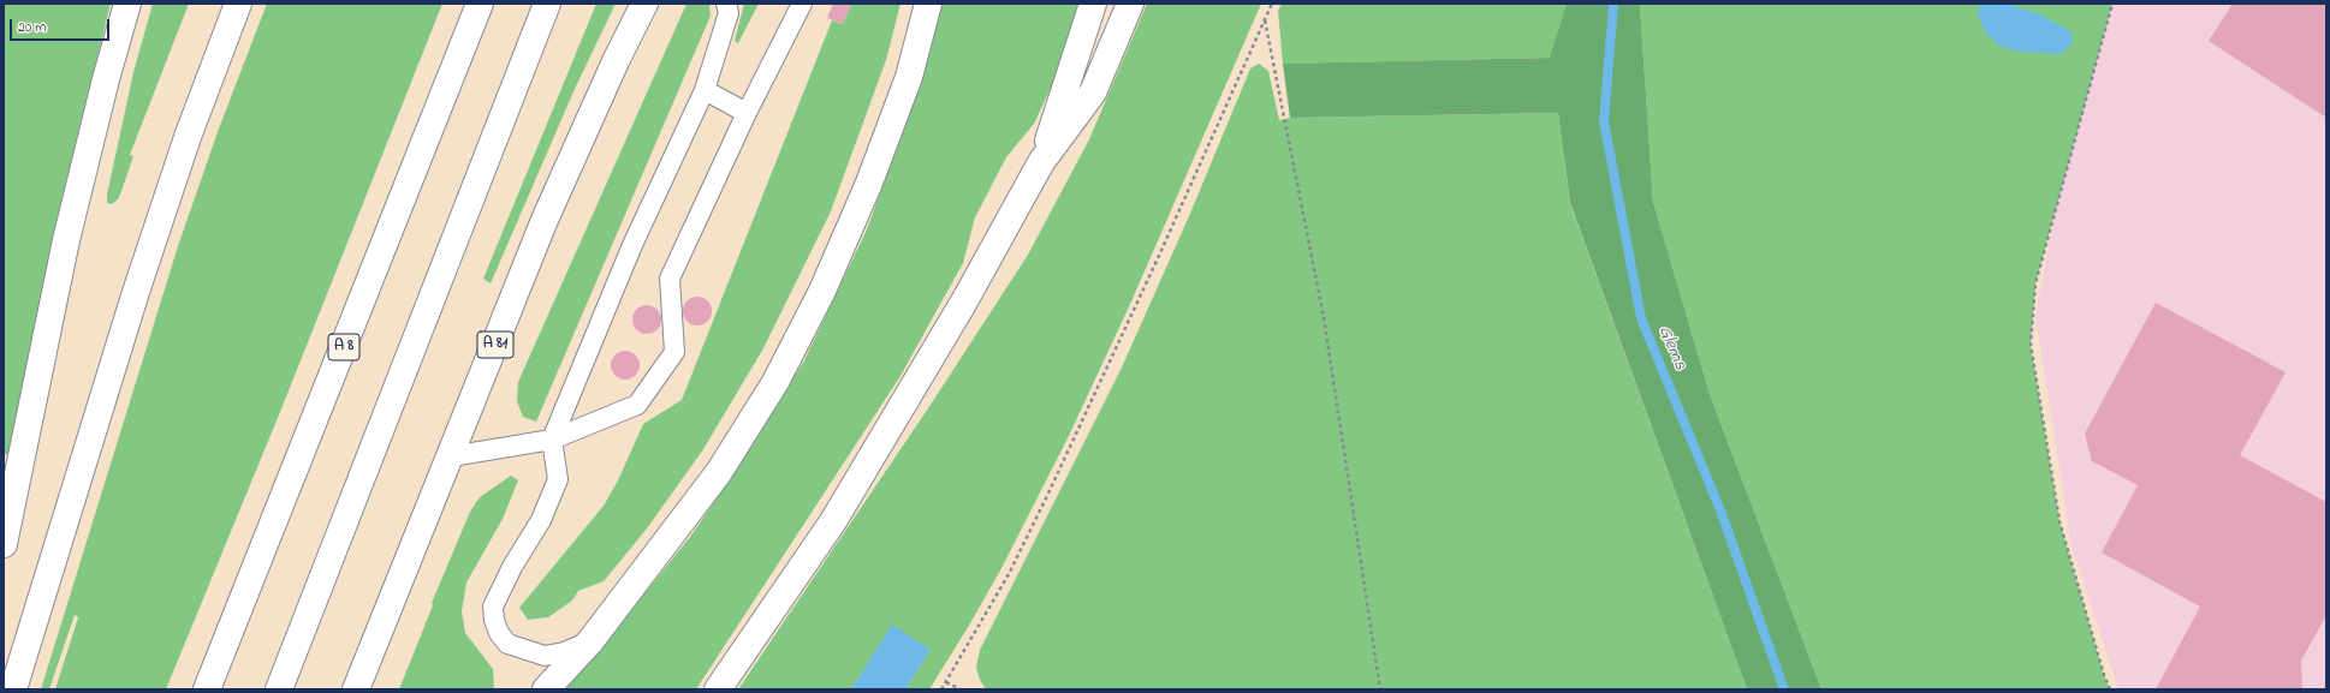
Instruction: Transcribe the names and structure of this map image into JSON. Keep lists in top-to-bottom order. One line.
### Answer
{"streets":{"main road":["A 81","A 8"]},"water":["Glems"],"scale_bar":"20 m"}
